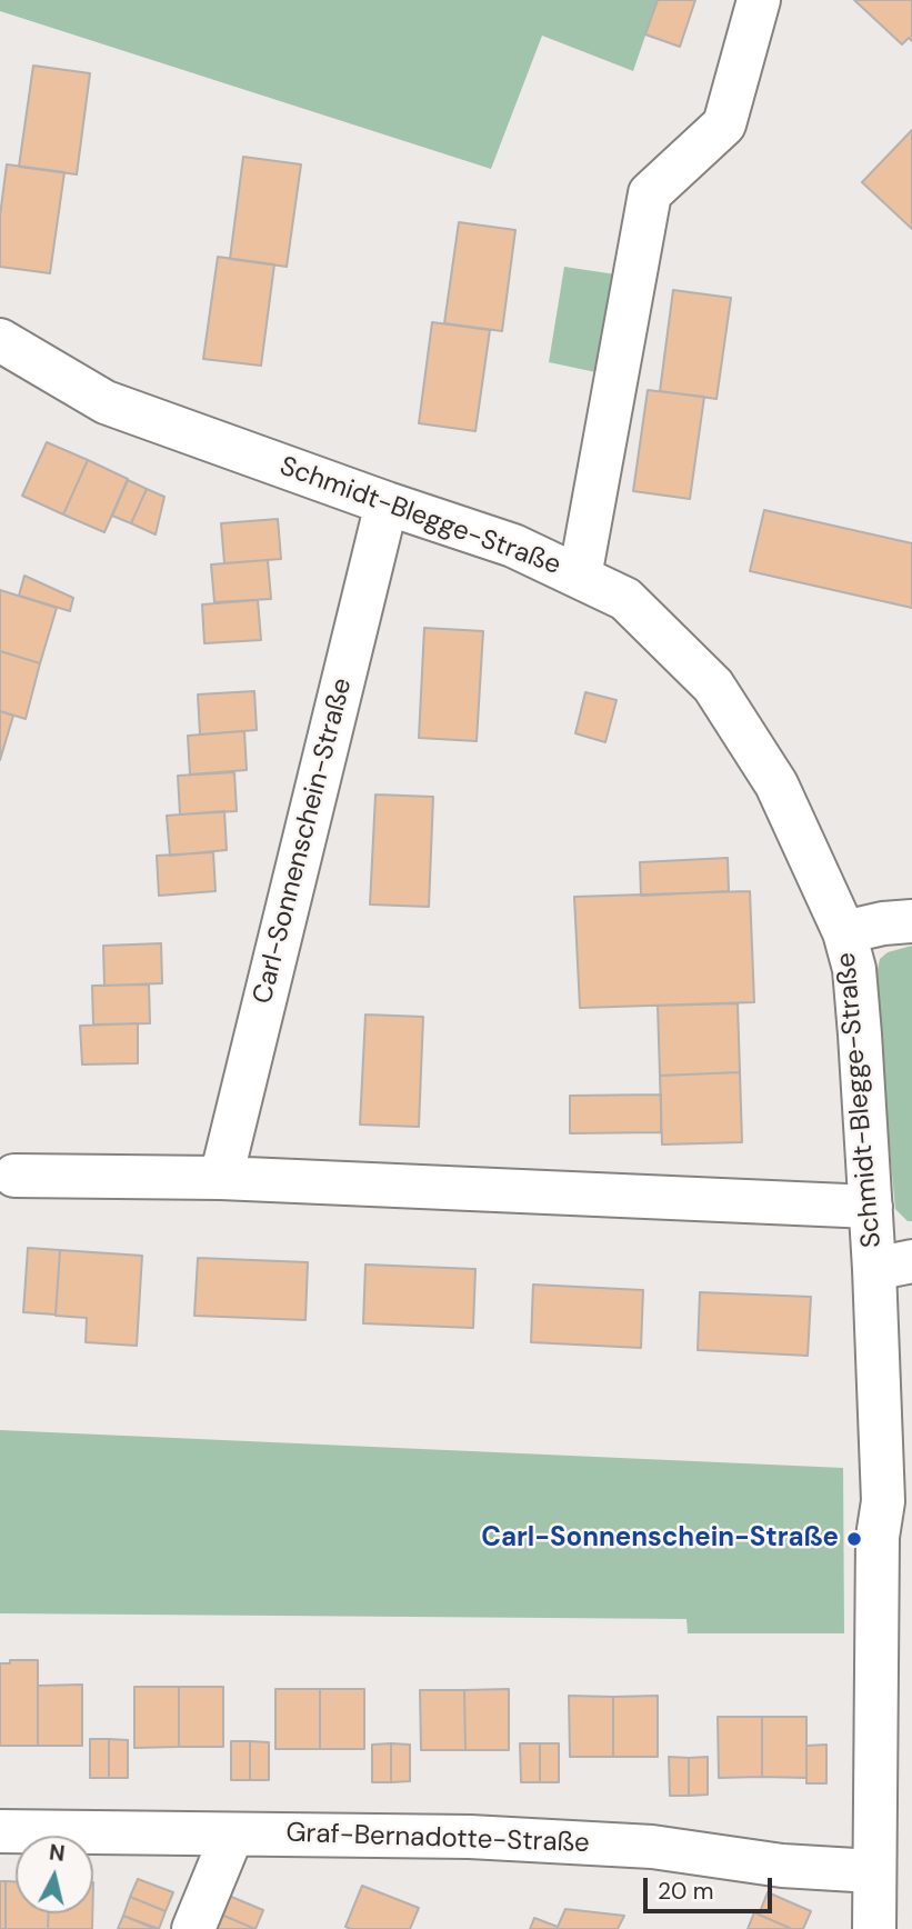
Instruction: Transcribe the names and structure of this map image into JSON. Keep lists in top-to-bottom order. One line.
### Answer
{"streets":{"street":["Schmidt-Blegge-Straße","Carl-Sonnenschein-Straße","Graf-Bernadotte-Straße"]},"crossings":[["Schmidt-Blegge-Straße","Carl-Sonnenschein-Straße"],["Schmidt-Blegge-Straße","Graf-Bernadotte-Straße"]],"places":["Carl-Sonnenschein-Straße"],"scale_bar":"20 m","north":"top"}
